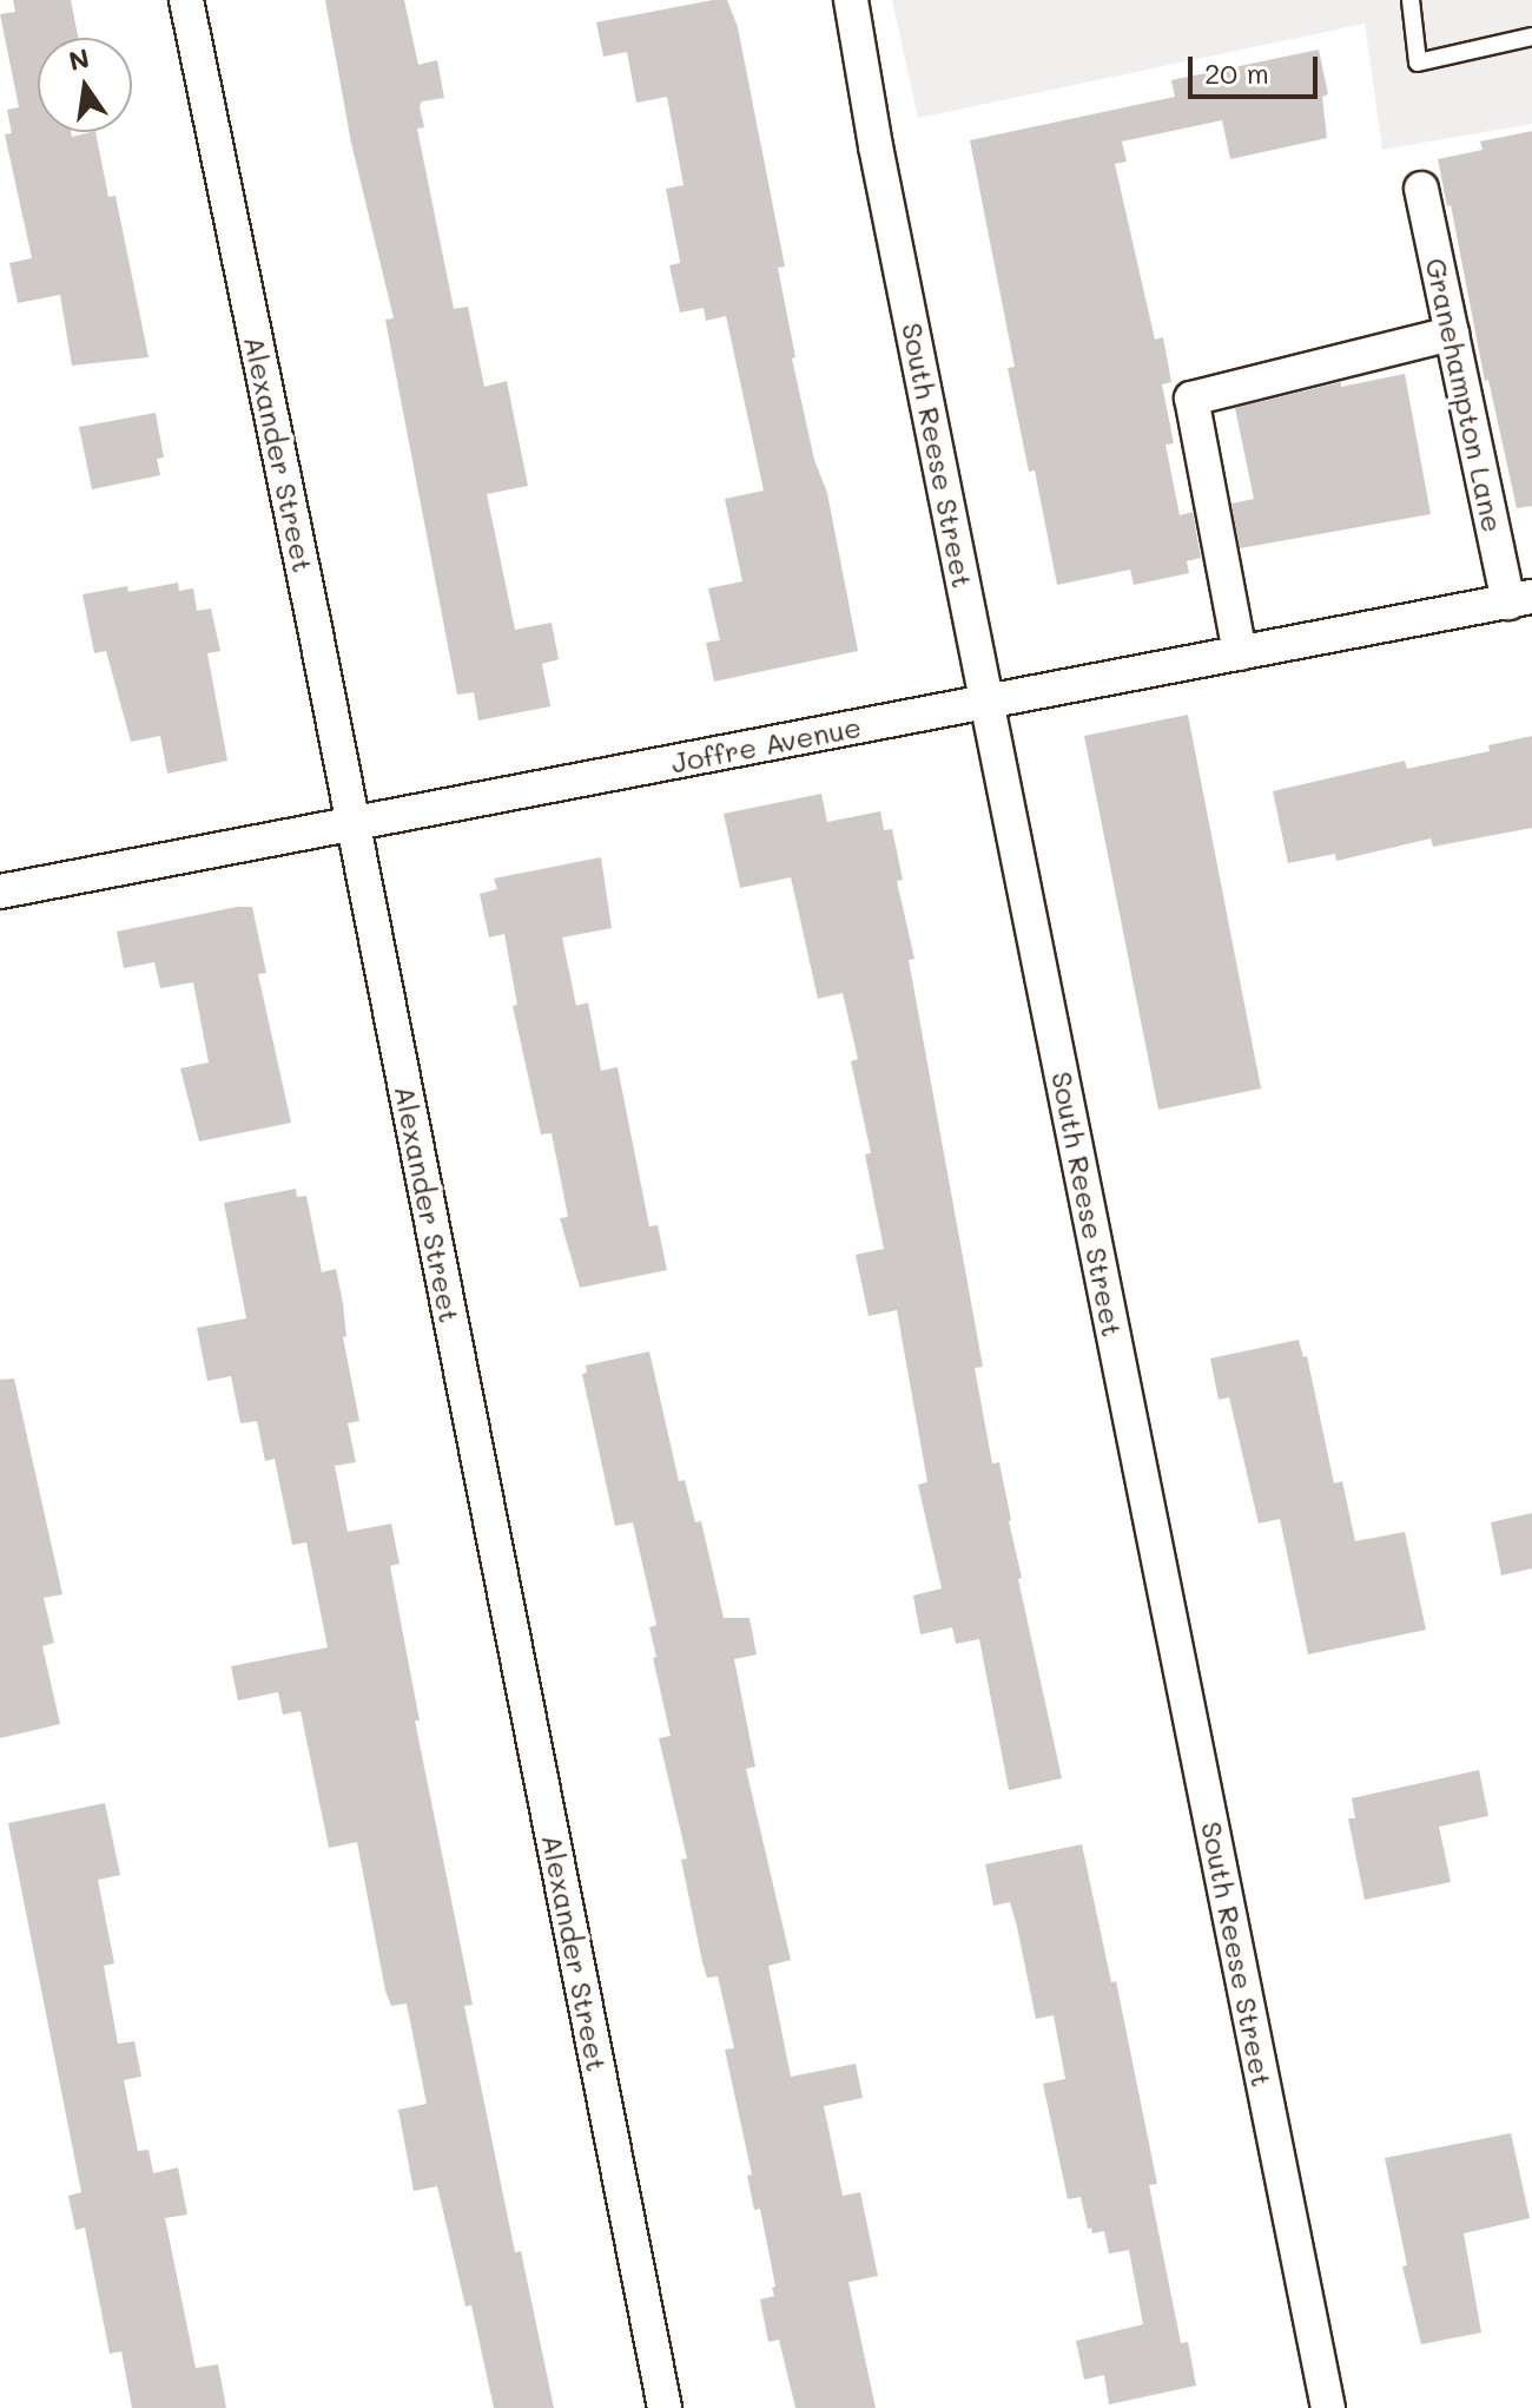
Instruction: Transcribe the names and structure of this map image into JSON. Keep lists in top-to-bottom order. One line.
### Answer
{"streets":{"street":["Granehampton Lane","Alexander Street","South Reese Street","Joffre Avenue"]},"crossings":[["Granehampton Lane","Joffre Avenue"],["Alexander Street","Joffre Avenue"],["South Reese Street","Joffre Avenue"]],"scale_bar":"20 m","north":"top"}
